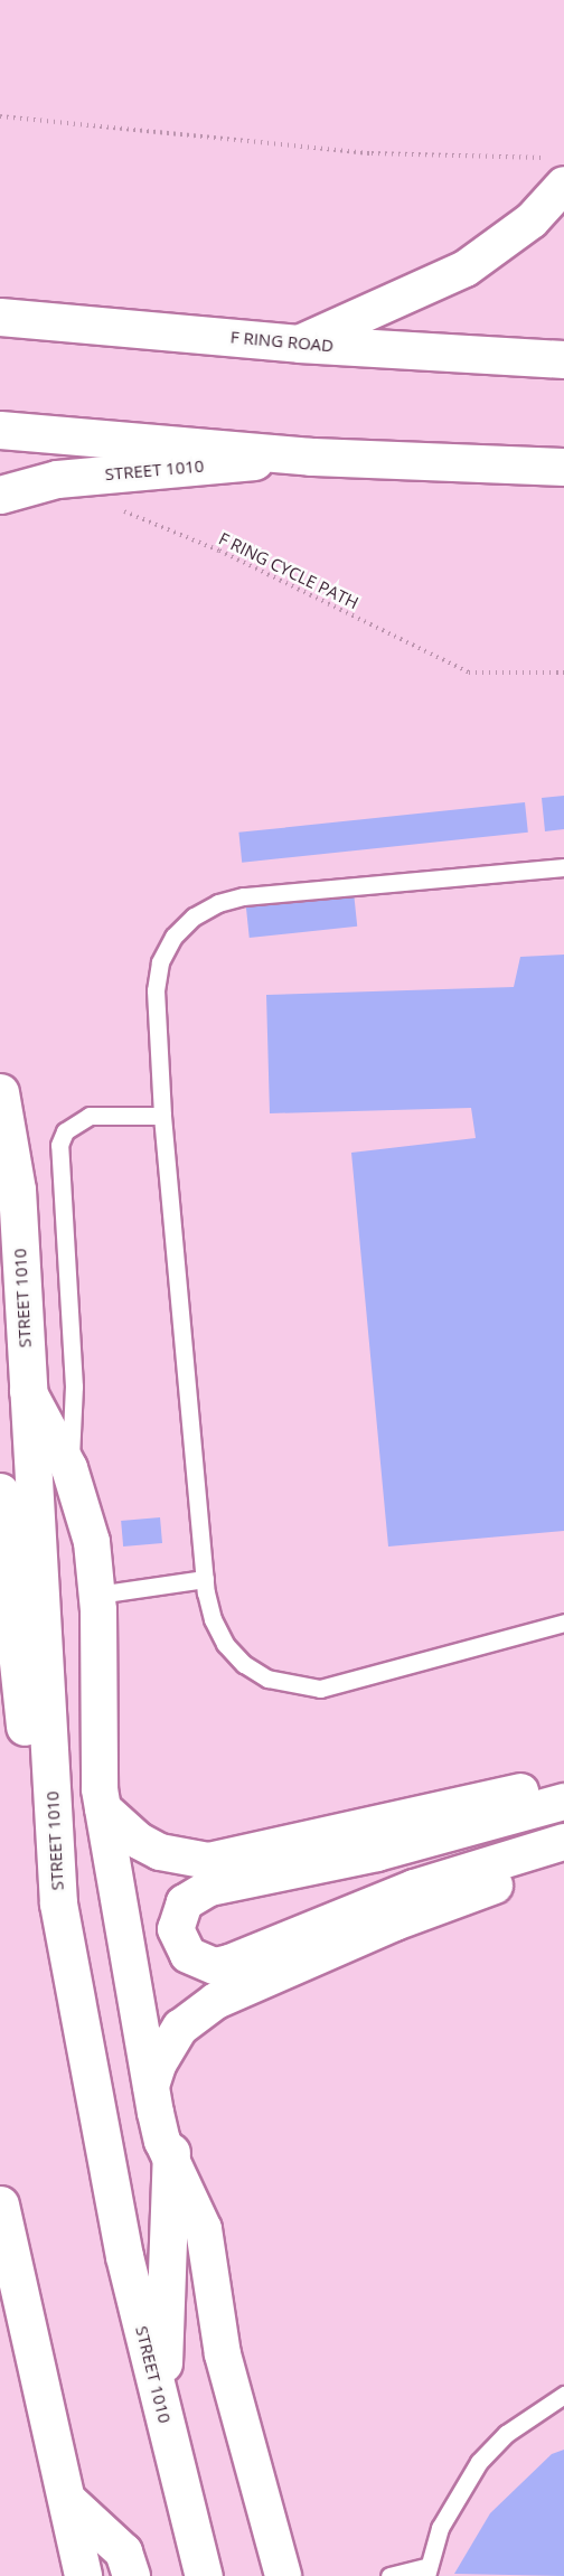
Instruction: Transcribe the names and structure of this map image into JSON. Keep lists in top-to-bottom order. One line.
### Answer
{"streets":{"main road":["F RING ROAD","STREET 1010"],"path":["F RING CYCLE PATH"]}}
